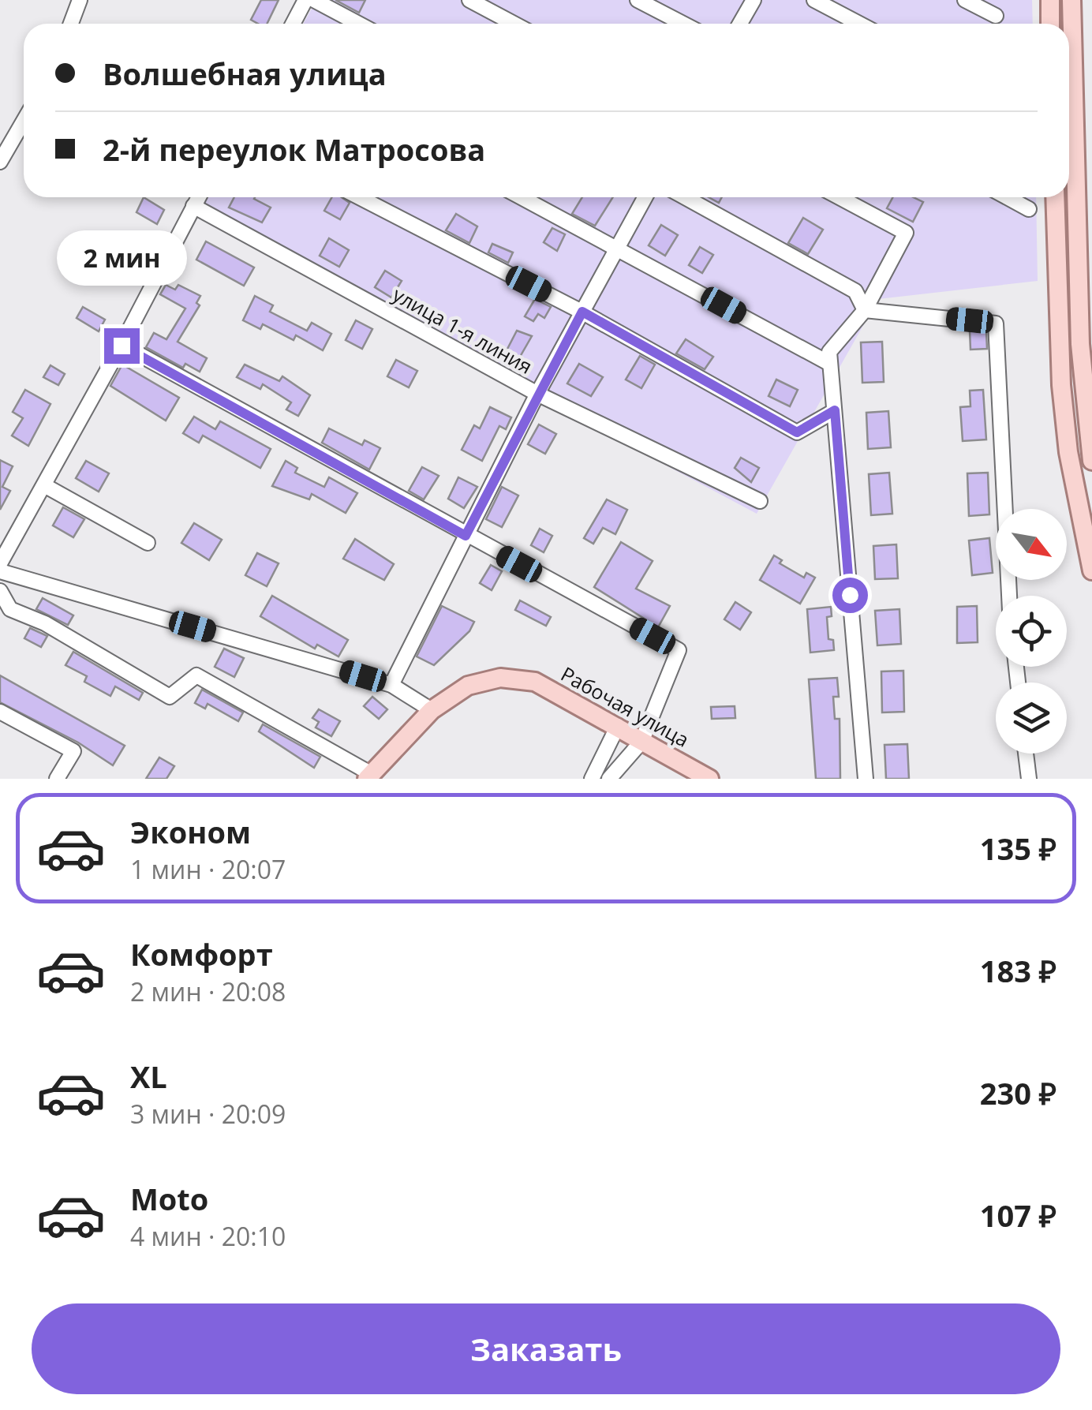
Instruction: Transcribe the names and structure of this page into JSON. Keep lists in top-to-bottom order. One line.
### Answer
{"streets":{"main road":["Рабочая улица"],"street":["улица 1-я линия"]},"north":"bottom right","page":{"banner":["Волшебная улица","2-й переулок Матросова"],"bubble":"2 мин","list":[{"name":"Эконом","note":"1 мин · 20:07","value":"135 ₽"},{"name":"Комфорт","note":"2 мин · 20:08","value":"183 ₽"},{"name":"XL","note":"3 мин · 20:09","value":"230 ₽"},{"name":"Moto","note":"4 мин · 20:10","value":"107 ₽"}],"buttons":"Заказать"}}
